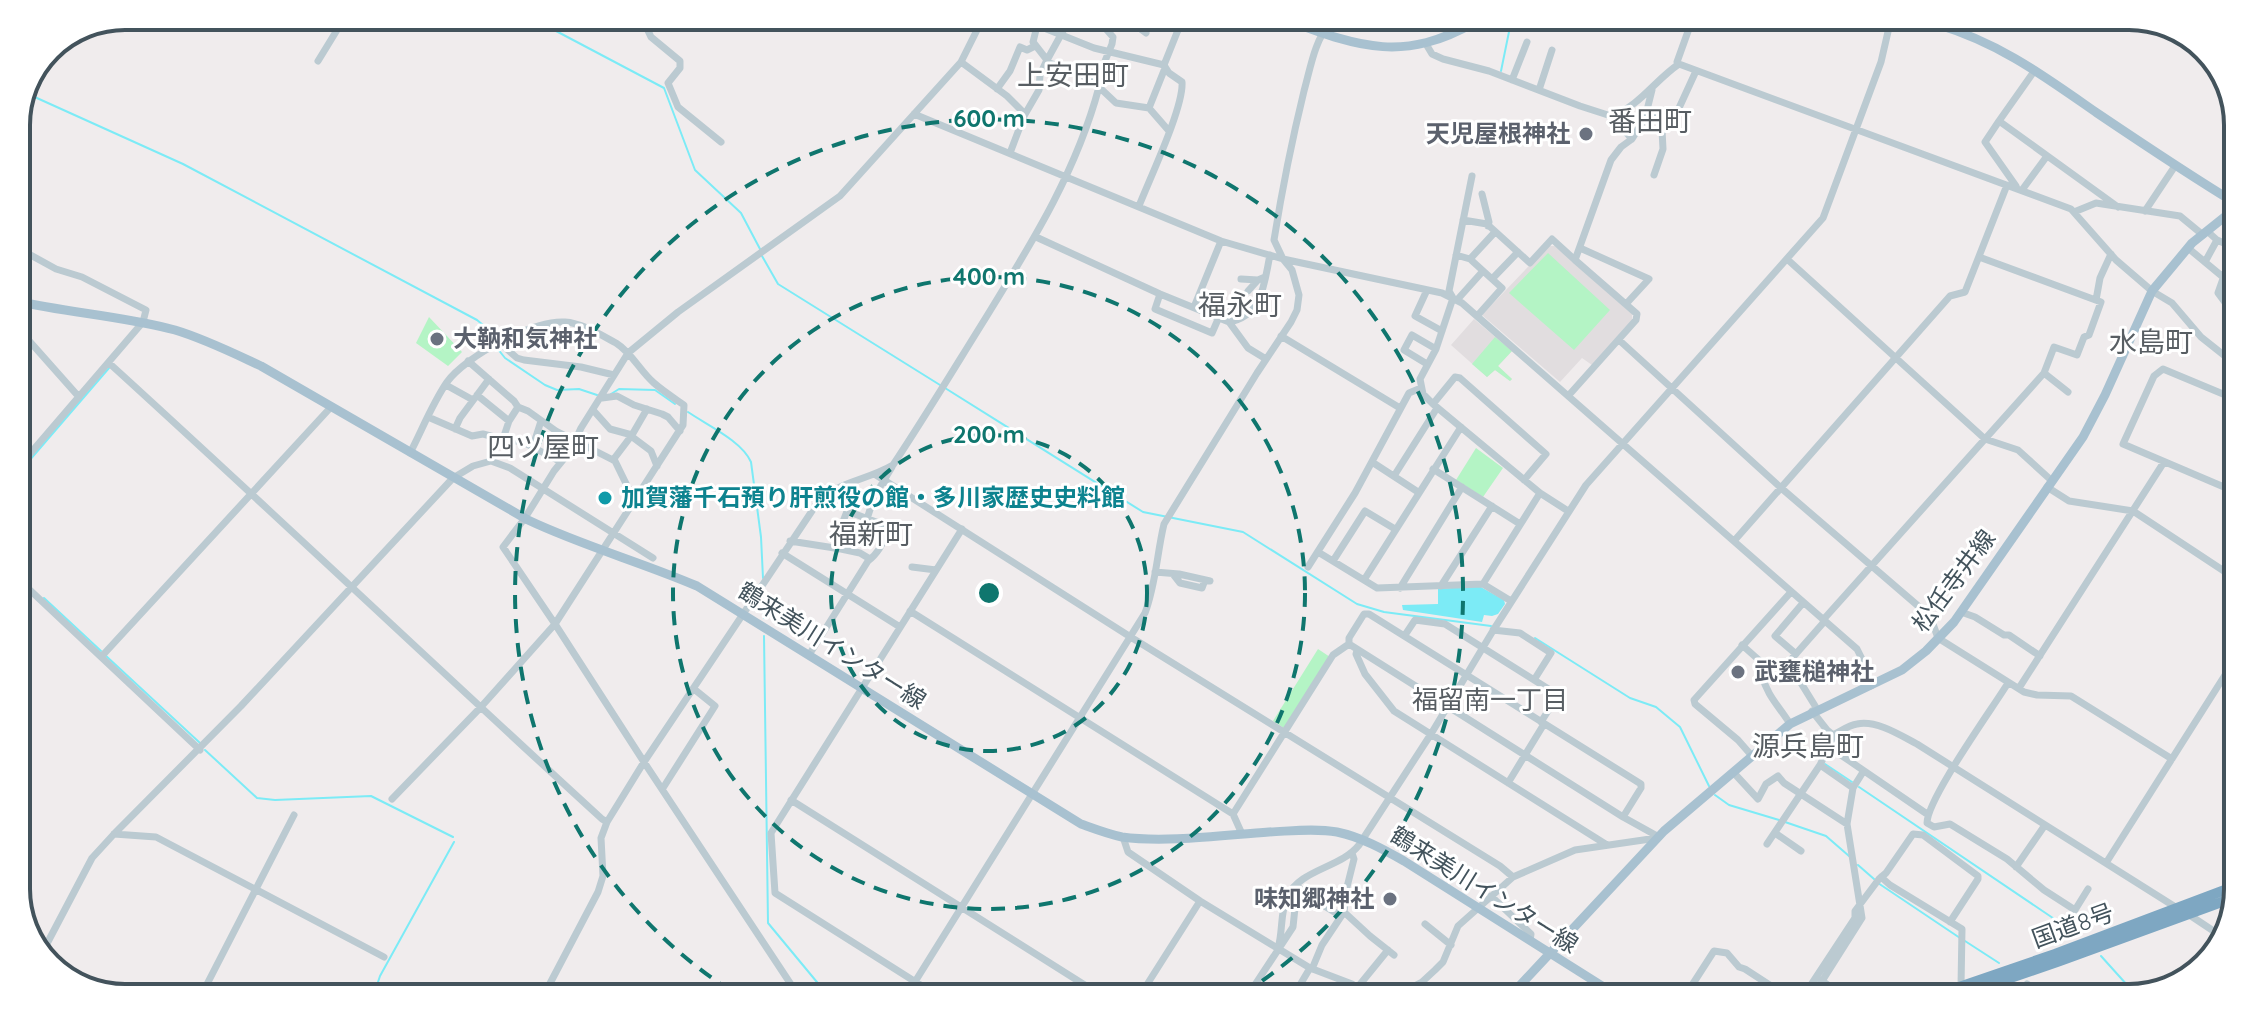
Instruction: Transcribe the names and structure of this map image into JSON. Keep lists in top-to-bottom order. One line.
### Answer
{"streets":{"highway":["国道8号"],"main road":["松任寺井線","鶴来美川インター線"]},"crossings":[["松任寺井線","鶴来美川インター線"]],"districts":["上安田町","番田町","福永町","水島町","四ツ屋町","福新町","福留南一丁目","源兵島町"],"places":["天児屋根神社","大靹和気神社","加賀藩千石預り肝煎役の館・多川家歴史史料館","武甕槌神社","味知郷神社"],"rings":["600 m","400 m","200 m"]}
